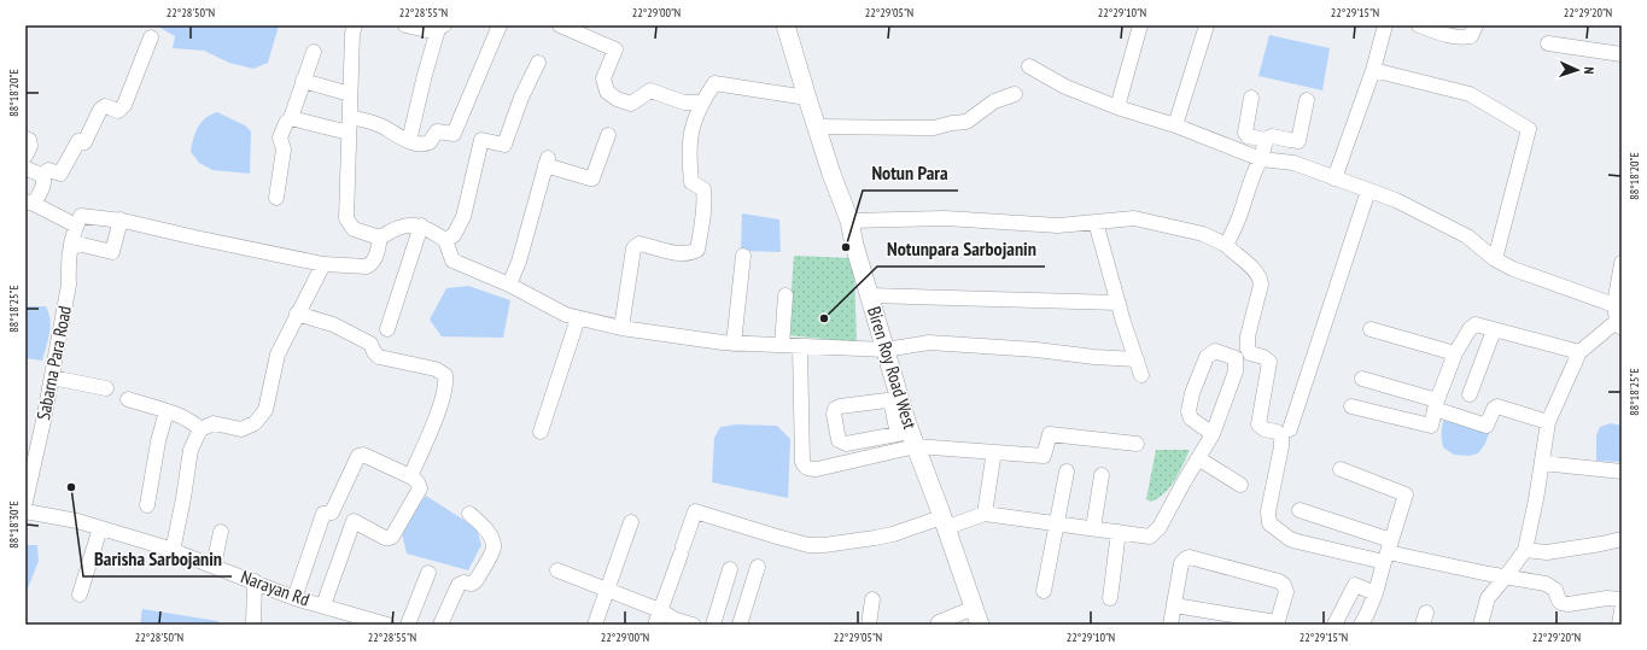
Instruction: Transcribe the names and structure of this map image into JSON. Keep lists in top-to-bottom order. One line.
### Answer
{"streets":{"main road":["Biren Roy Road West"],"street":["Sabarna Para Road","Narayan Rd"]},"places":["Notun Para","Notunpara Sarbojanin","Barisha Sarbojanin"],"north":"right","coordinates":["22°28'50\"N","22°28'55\"N","22°29'00\"N","22°29'05\"N","22°29'10\"N","22°29'15\"N","22°29'20\"N","88°18'20\"E","88°18'25\"E","88°18'30\"E"]}
